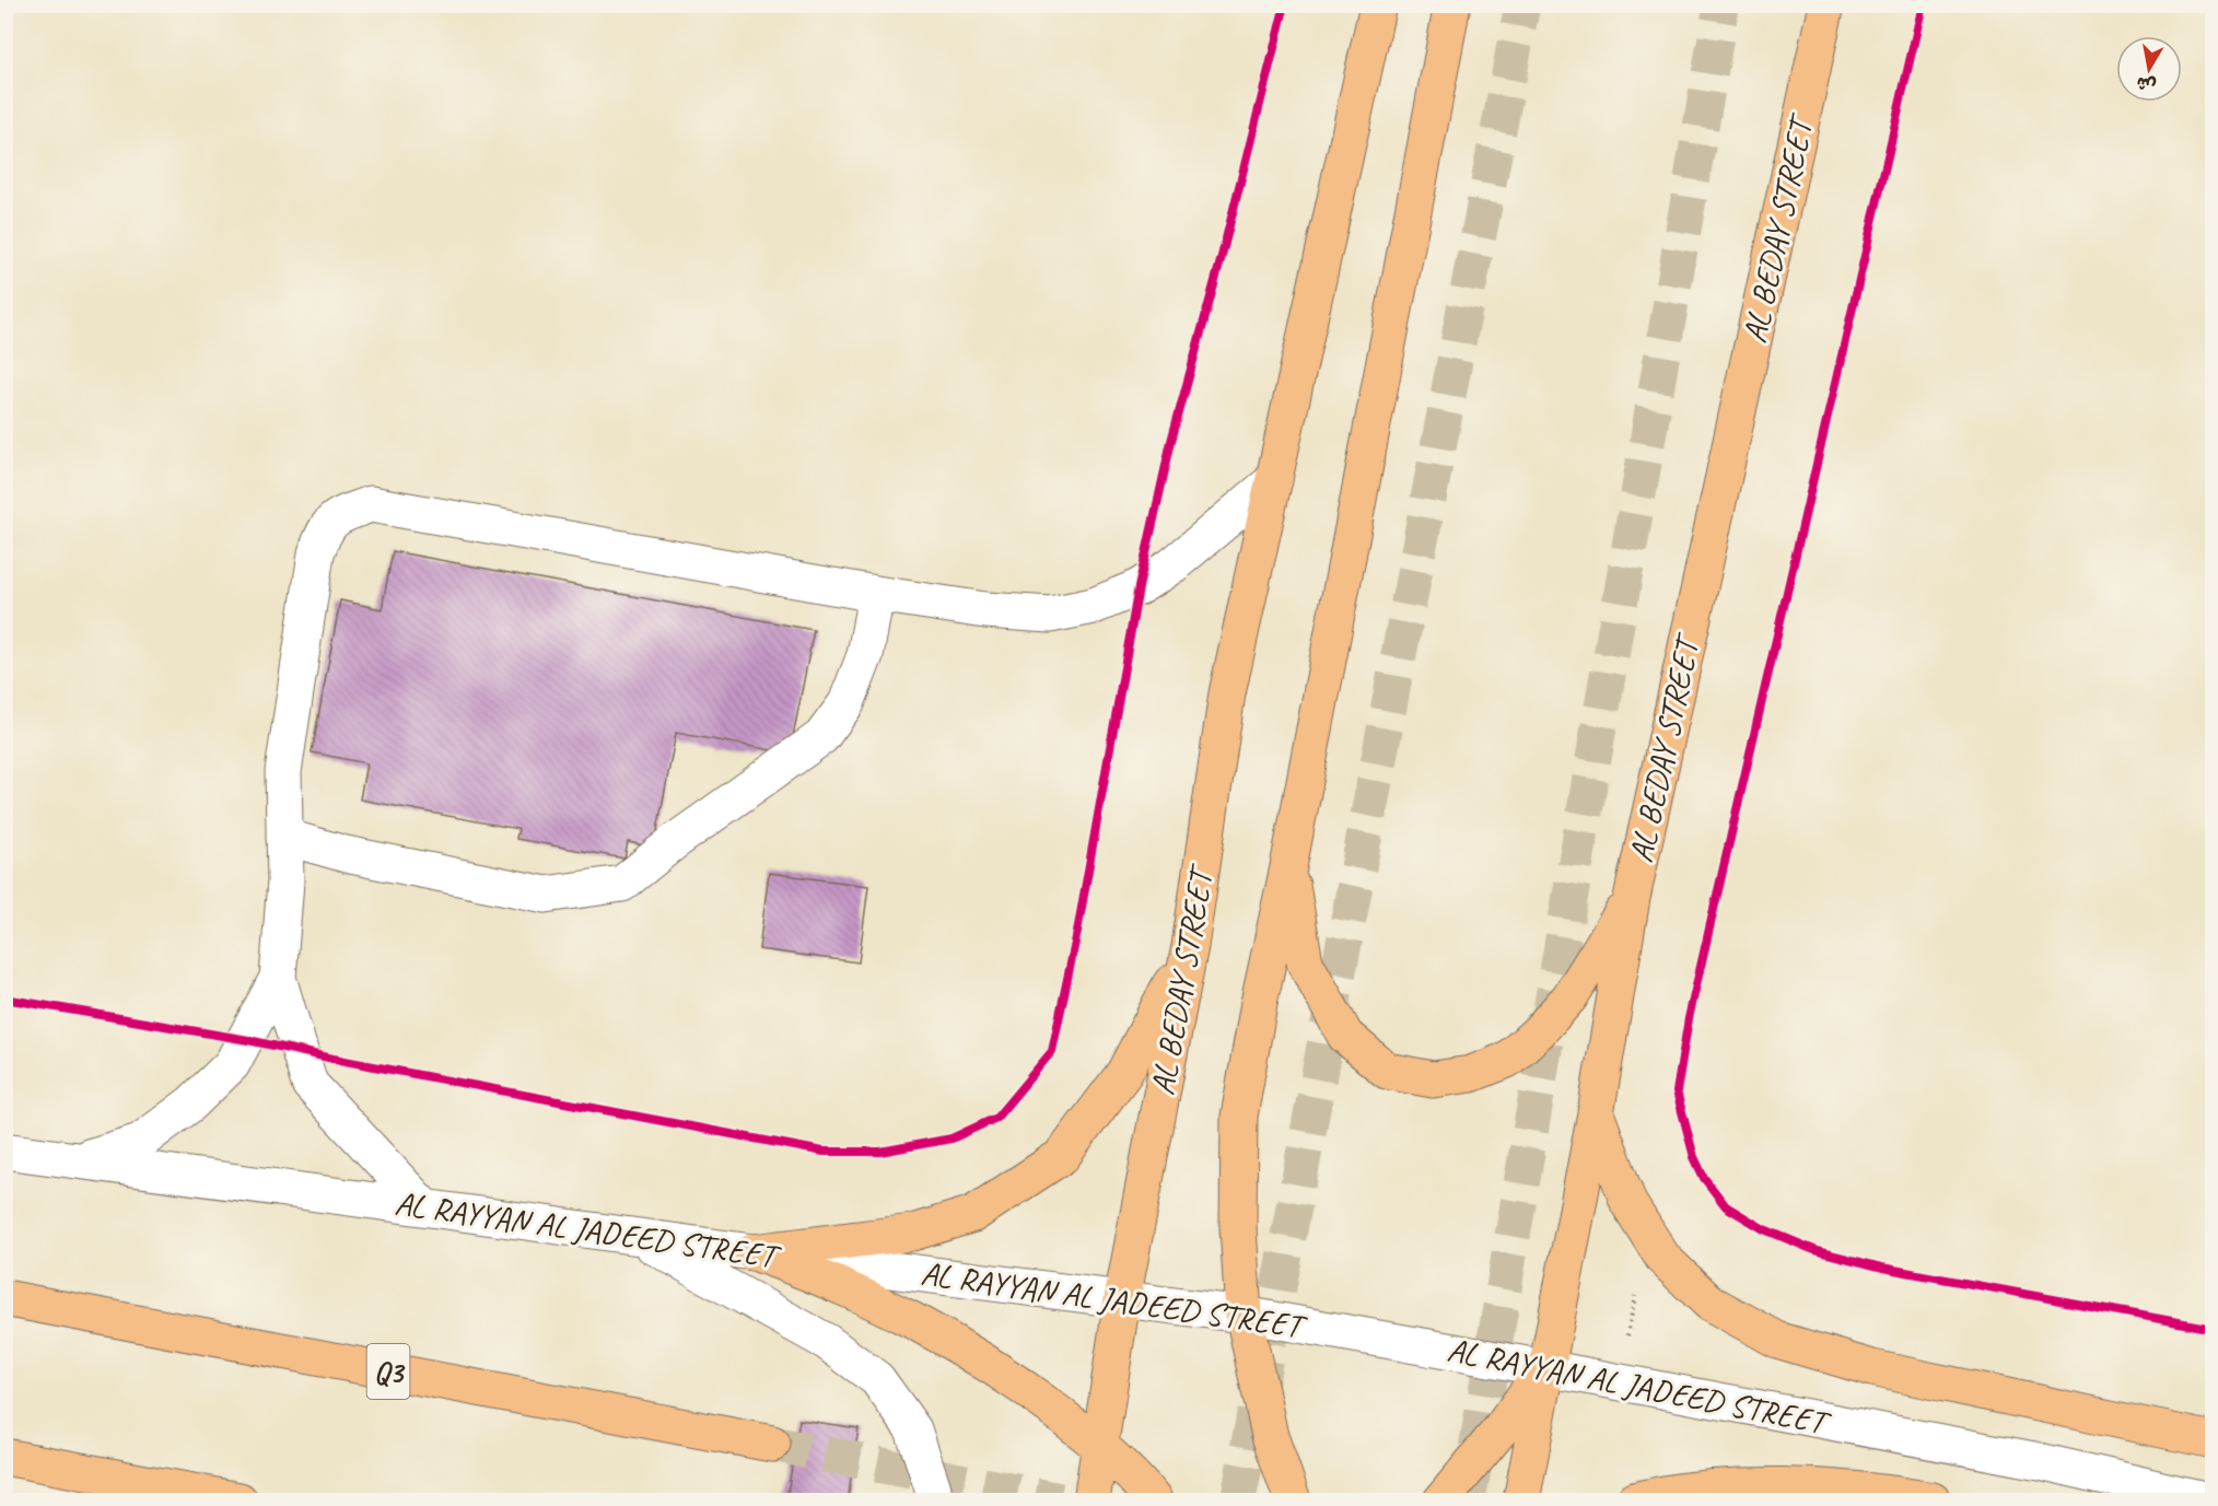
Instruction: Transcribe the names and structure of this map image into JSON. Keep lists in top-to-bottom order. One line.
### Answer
{"streets":{"main road":["AL BEDAY STREET","Q3"],"street":["AL RAYYAN AL JADEED STREET"]},"crossings":[["AL BEDAY STREET","AL RAYYAN AL JADEED STREET"]],"north":"bottom"}
